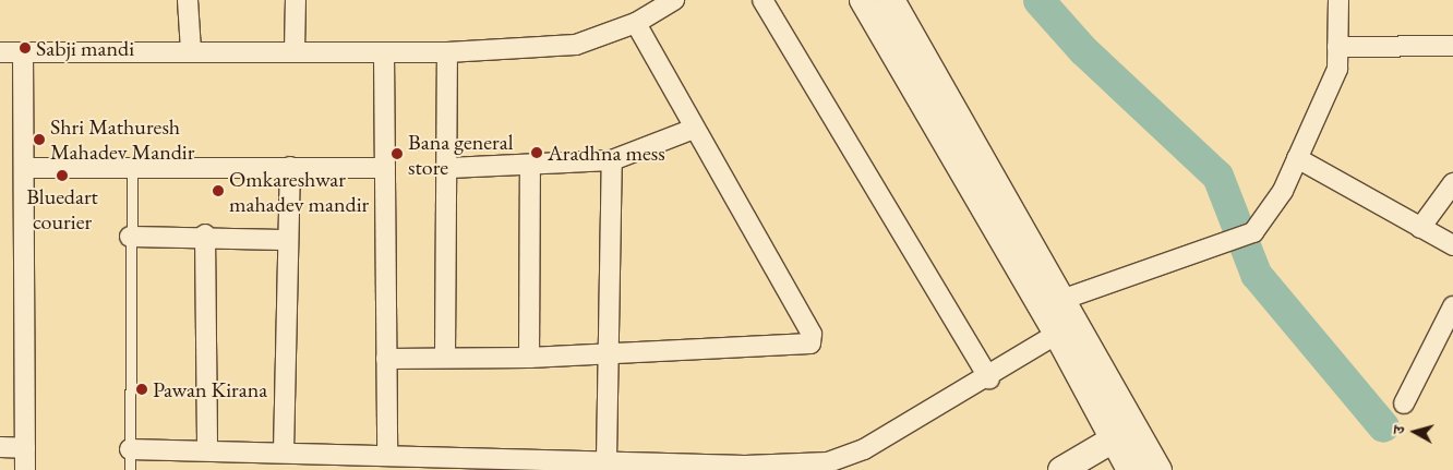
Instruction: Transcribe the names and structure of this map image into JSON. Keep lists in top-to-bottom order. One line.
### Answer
{"places":["Sabji mandi","Shri Mathuresh Mahadev Mandir","Aradhna mess","Bana general store","Bluedart courier","Omkareshwar mahadev mandir","Pawan Kirana"],"north":"left"}
